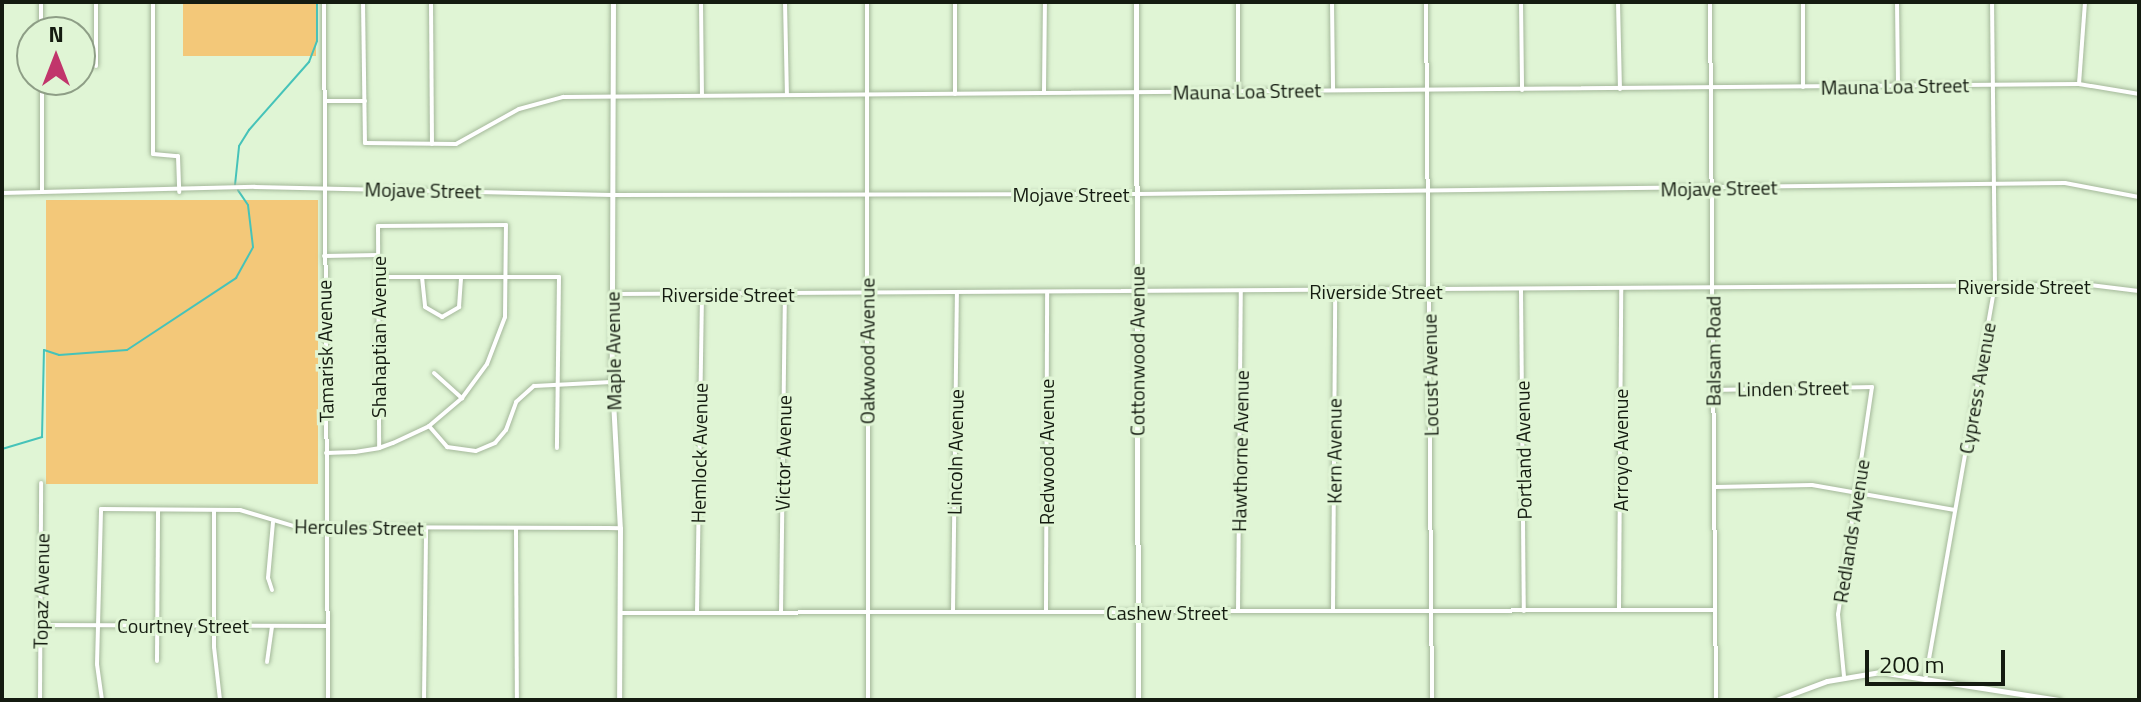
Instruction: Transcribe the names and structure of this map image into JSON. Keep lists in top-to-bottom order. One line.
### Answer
{"streets":{"street":["Mauna Loa Street","Mojave Street","Riverside Street","Shahaptian Avenue","Tamarisk Avenue","Maple Avenue","Oakwood Avenue","Cottonwood Avenue","Balsam Road","Locust Avenue","Linden Street","Cypress Avenue","Portland Avenue","Arroyo Avenue","Hawthorne Avenue","Kern Avenue","Lincoln Avenue","Redwood Avenue","Hemlock Avenue","Victor Avenue","Hercules Street","Redlands Avenue","Topaz Avenue","Cashew Street","Courtney Street"]},"crossings":[["Mauna Loa Street","Maple Avenue"],["Mauna Loa Street","Oakwood Avenue"],["Mauna Loa Street","Cottonwood Avenue"],["Mauna Loa Street","Balsam Road"],["Mauna Loa Street","Locust Avenue"],["Mauna Loa Street","Cypress Avenue"],["Mojave Street","Tamarisk Avenue"],["Mojave Street","Maple Avenue"],["Mojave Street","Oakwood Avenue"],["Mojave Street","Cottonwood Avenue"],["Mojave Street","Balsam Road"],["Mojave Street","Locust Avenue"],["Mojave Street","Cypress Avenue"],["Riverside Street","Maple Avenue"],["Riverside Street","Oakwood Avenue"],["Riverside Street","Cottonwood Avenue"],["Riverside Street","Balsam Road"],["Riverside Street","Locust Avenue"],["Riverside Street","Cypress Avenue"],["Riverside Street","Portland Avenue"],["Riverside Street","Arroyo Avenue"],["Riverside Street","Hawthorne Avenue"],["Riverside Street","Kern Avenue"],["Riverside Street","Lincoln Avenue"],["Riverside Street","Redwood Avenue"],["Riverside Street","Hemlock Avenue"],["Riverside Street","Victor Avenue"],["Tamarisk Avenue","Hercules Street"],["Tamarisk Avenue","Courtney Street"],["Maple Avenue","Hercules Street"],["Maple Avenue","Cashew Street"],["Oakwood Avenue","Cashew Street"],["Cottonwood Avenue","Cashew Street"],["Balsam Road","Linden Street"],["Balsam Road","Cashew Street"],["Locust Avenue","Cashew Street"],["Linden Street","Redlands Avenue"],["Portland Avenue","Cashew Street"],["Arroyo Avenue","Cashew Street"],["Hawthorne Avenue","Cashew Street"],["Kern Avenue","Cashew Street"],["Lincoln Avenue","Cashew Street"],["Redwood Avenue","Cashew Street"],["Hemlock Avenue","Cashew Street"],["Victor Avenue","Cashew Street"],["Hercules Street","Courtney Street"],["Topaz Avenue","Courtney Street"]],"scale_bar":"200 m","north":"top"}
